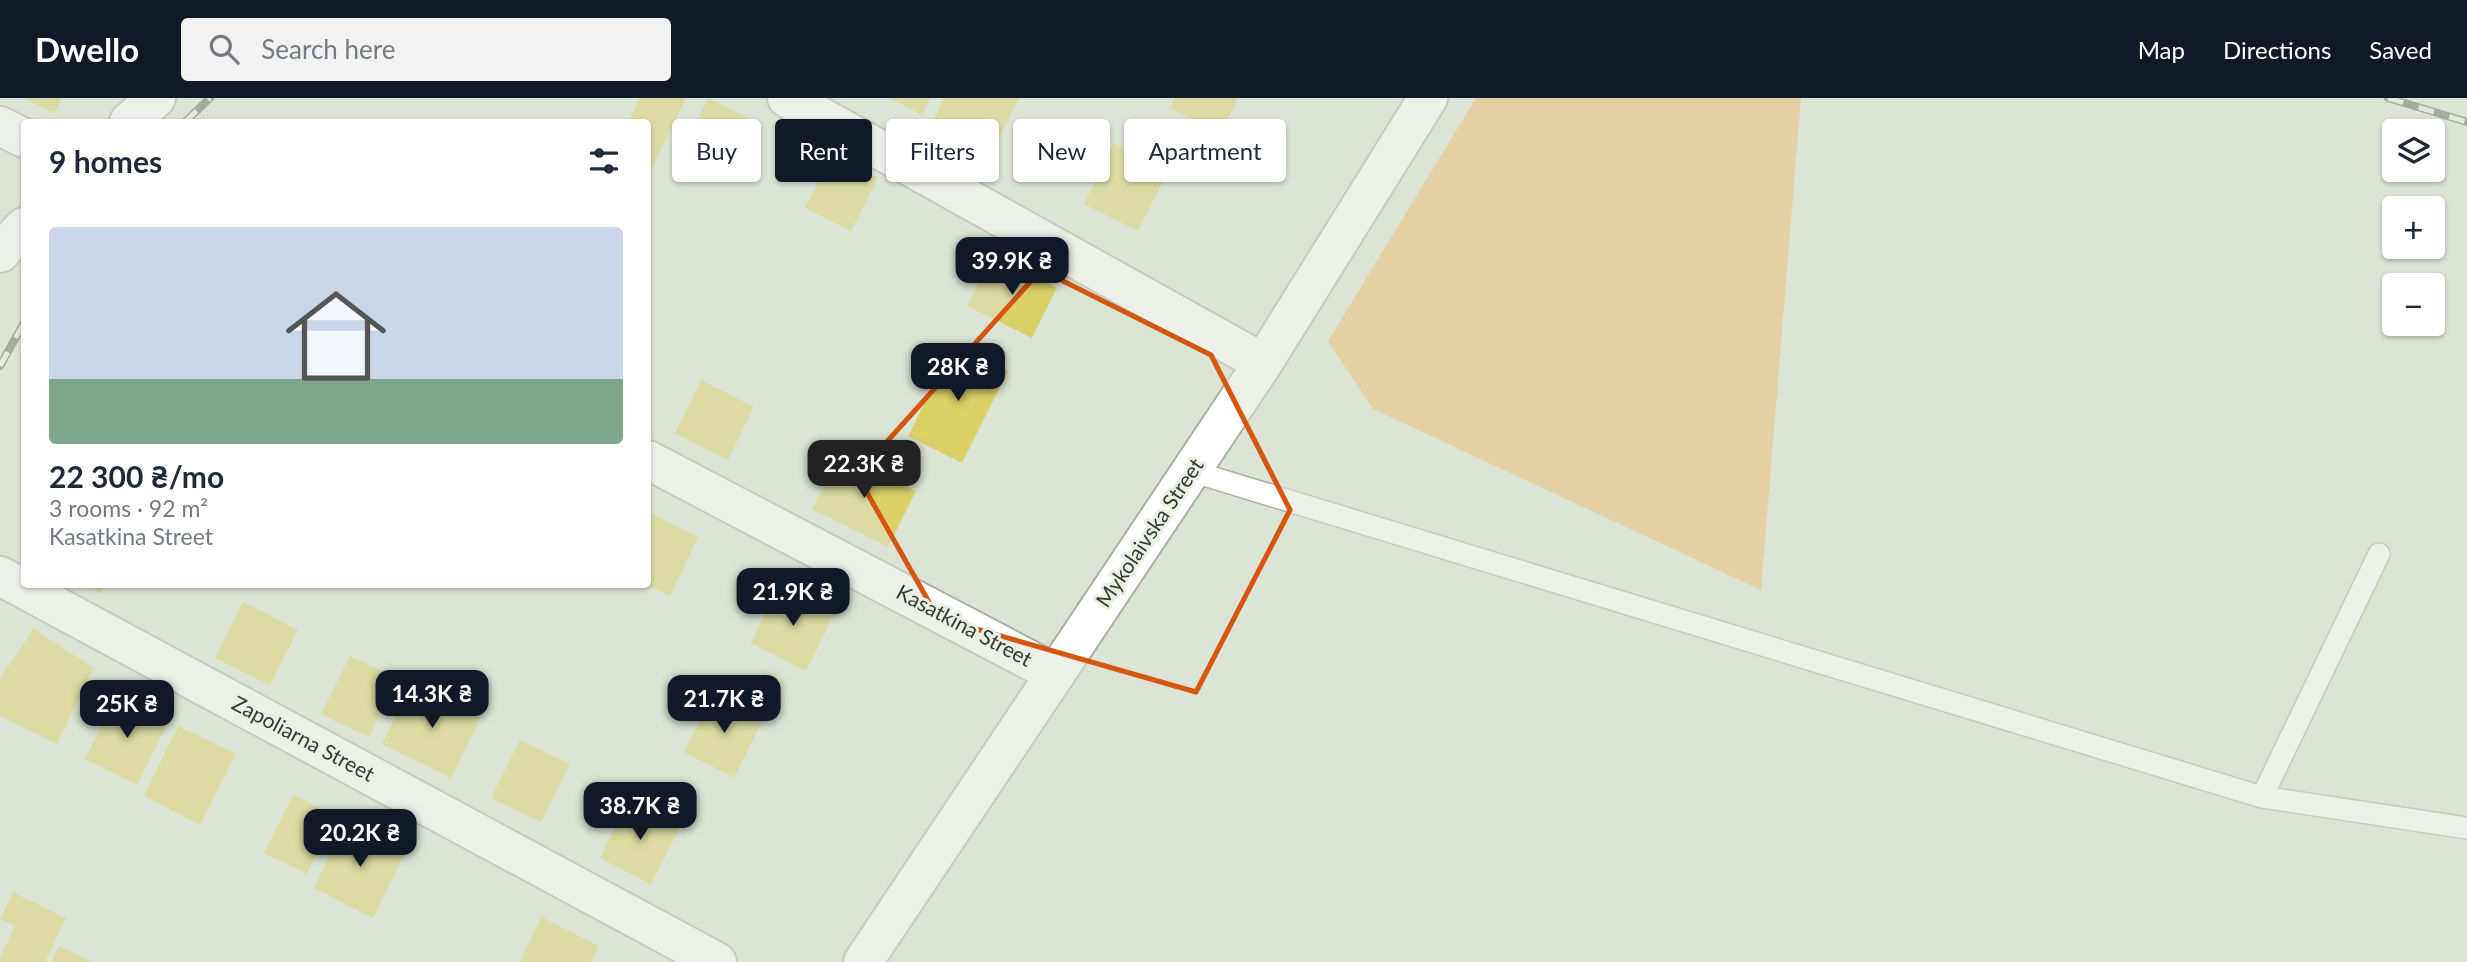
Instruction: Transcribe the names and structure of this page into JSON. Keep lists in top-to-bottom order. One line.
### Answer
{"streets":{"street":["Mykolaivska Street","Kasatkina Street","Zapoliarna Street"]},"crossings":[["Mykolaivska Street","Kasatkina Street"]],"page":{"header":"Dwello","search":"Search here","nav":["Map","Directions","Saved"],"map_buttons":["+","−"],"chip":["Buy","Rent","Filters","New","Apartment"],"heading":"9 homes","list":[{"name":"22 300 ₴/mo","note":"3 rooms · 92 m² · Kasatkina Street"}],"price":["39.9K ₴","28K ₴","22.3K ₴","21.9K ₴","14.3K ₴","21.7K ₴","25K ₴","38.7K ₴","20.2K ₴"]}}
